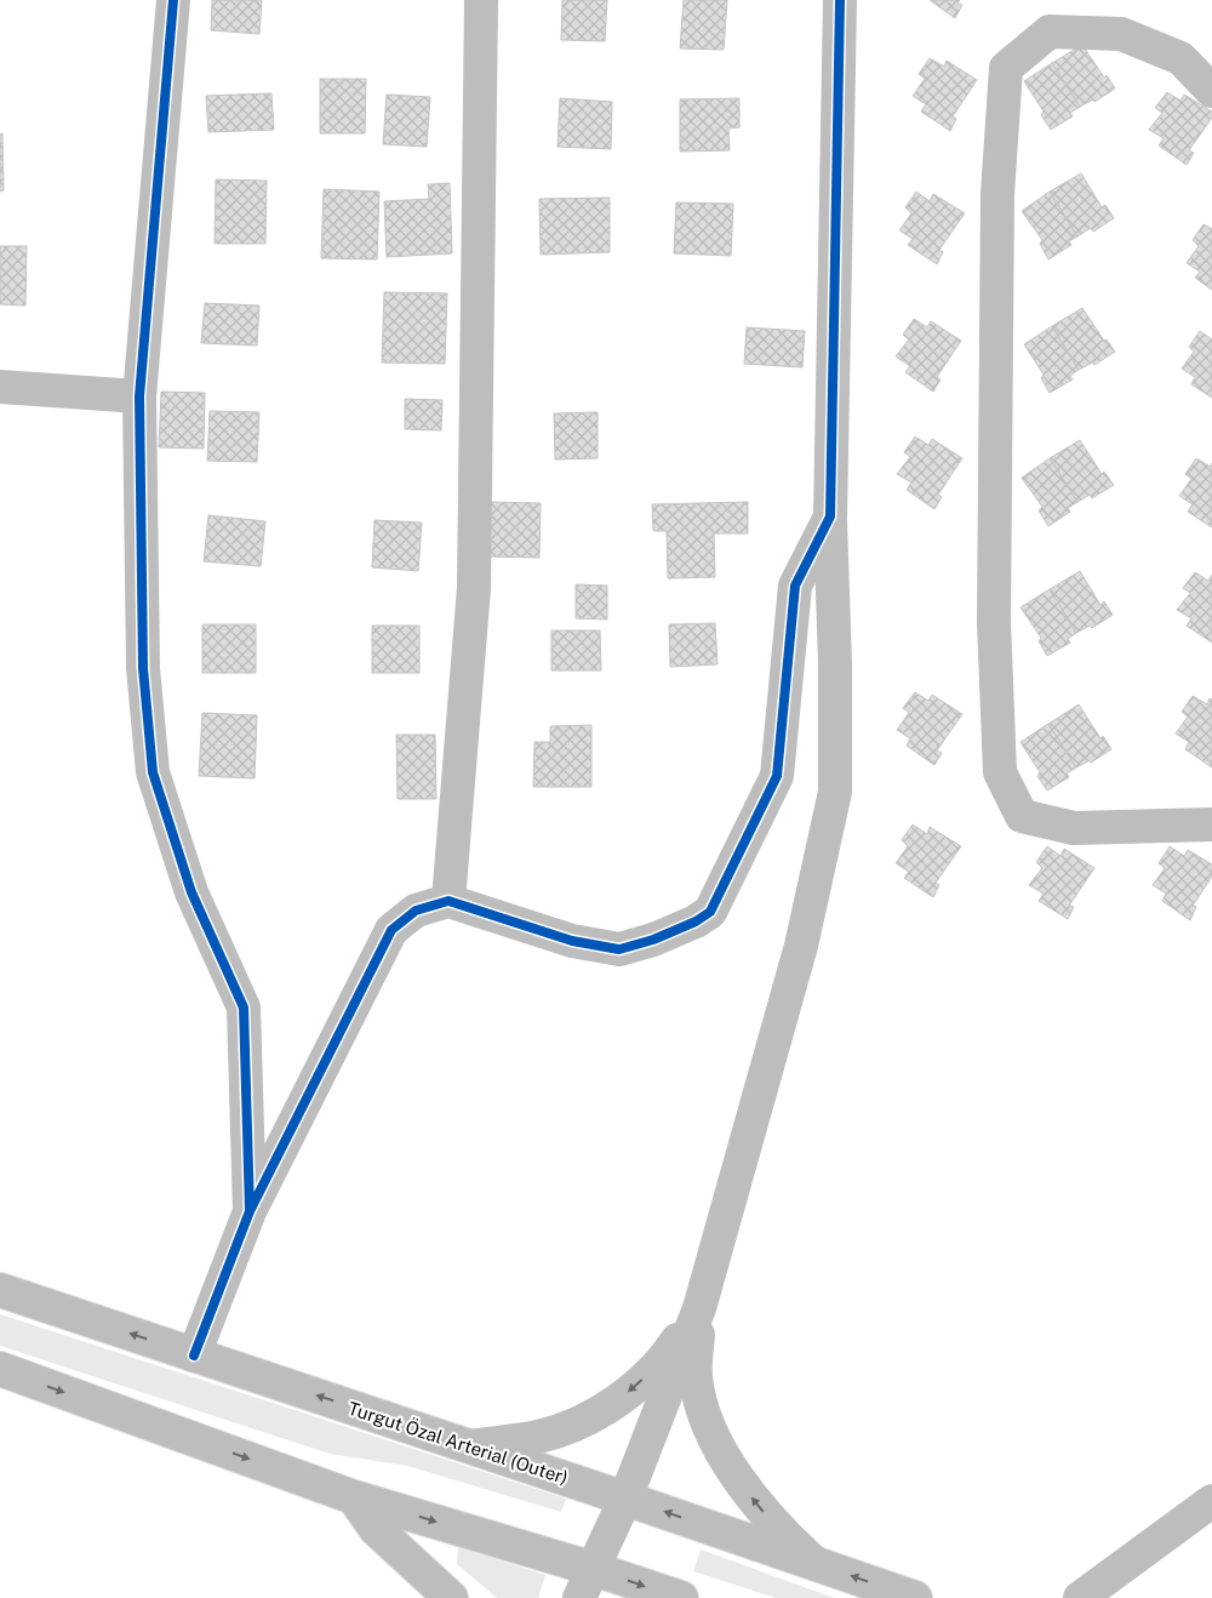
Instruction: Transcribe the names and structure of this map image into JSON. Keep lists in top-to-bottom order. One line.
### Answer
{"streets":{"street":["Turgut Özal Arterial (Outer)"]}}
